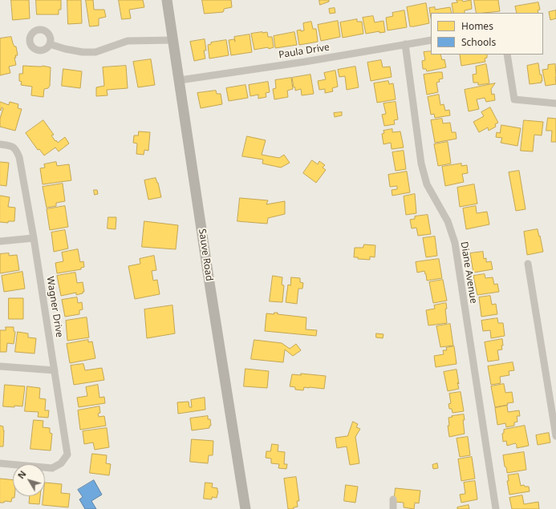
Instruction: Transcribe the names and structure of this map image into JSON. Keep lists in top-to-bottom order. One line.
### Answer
{"streets":{"street":["Paula Drive","Sauve Road","Diane Avenue","Wagner Drive"]},"crossings":[["Paula Drive","Sauve Road"],["Paula Drive","Diane Avenue"]],"legend":["Homes","Schools"],"north":"top left"}
